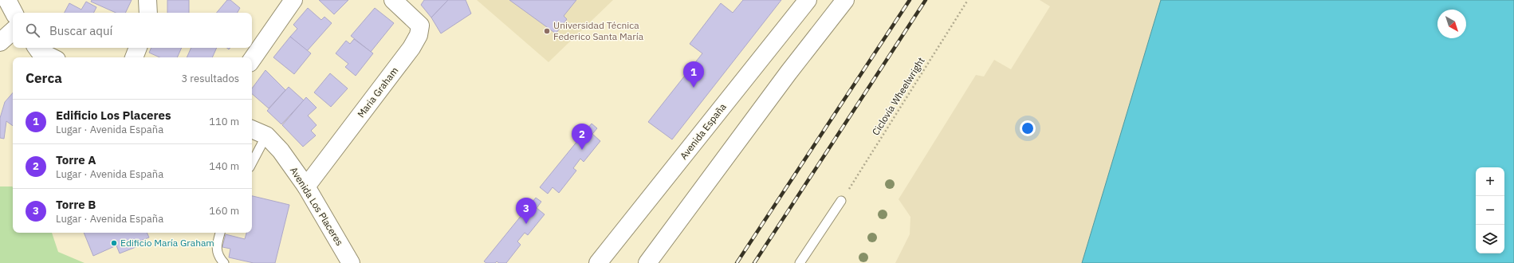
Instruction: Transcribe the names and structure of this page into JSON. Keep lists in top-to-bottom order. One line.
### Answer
{"streets":{"main road":["Maria Graham","Avenida España","Avenida Los Placeres"],"path":["Ciclovía Wheelwright"]},"crossings":[["Maria Graham","Avenida Los Placeres"]],"places":["Universidad Técnica Federico Santa María","Edificio María Graham"],"north":"bottom right","page":{"search":"Buscar aquí","heading":["Cerca","3 resultados"],"pins":["1","2","3"],"list":[{"mark":"1","name":"Edificio Los Placeres","note":"Lugar · Avenida España","value":"110 m"},{"mark":"2","name":"Torre A","note":"Lugar · Avenida España","value":"140 m"},{"mark":"3","name":"Torre B","note":"Lugar · Avenida España","value":"160 m"}],"map_buttons":["+","−"]}}
